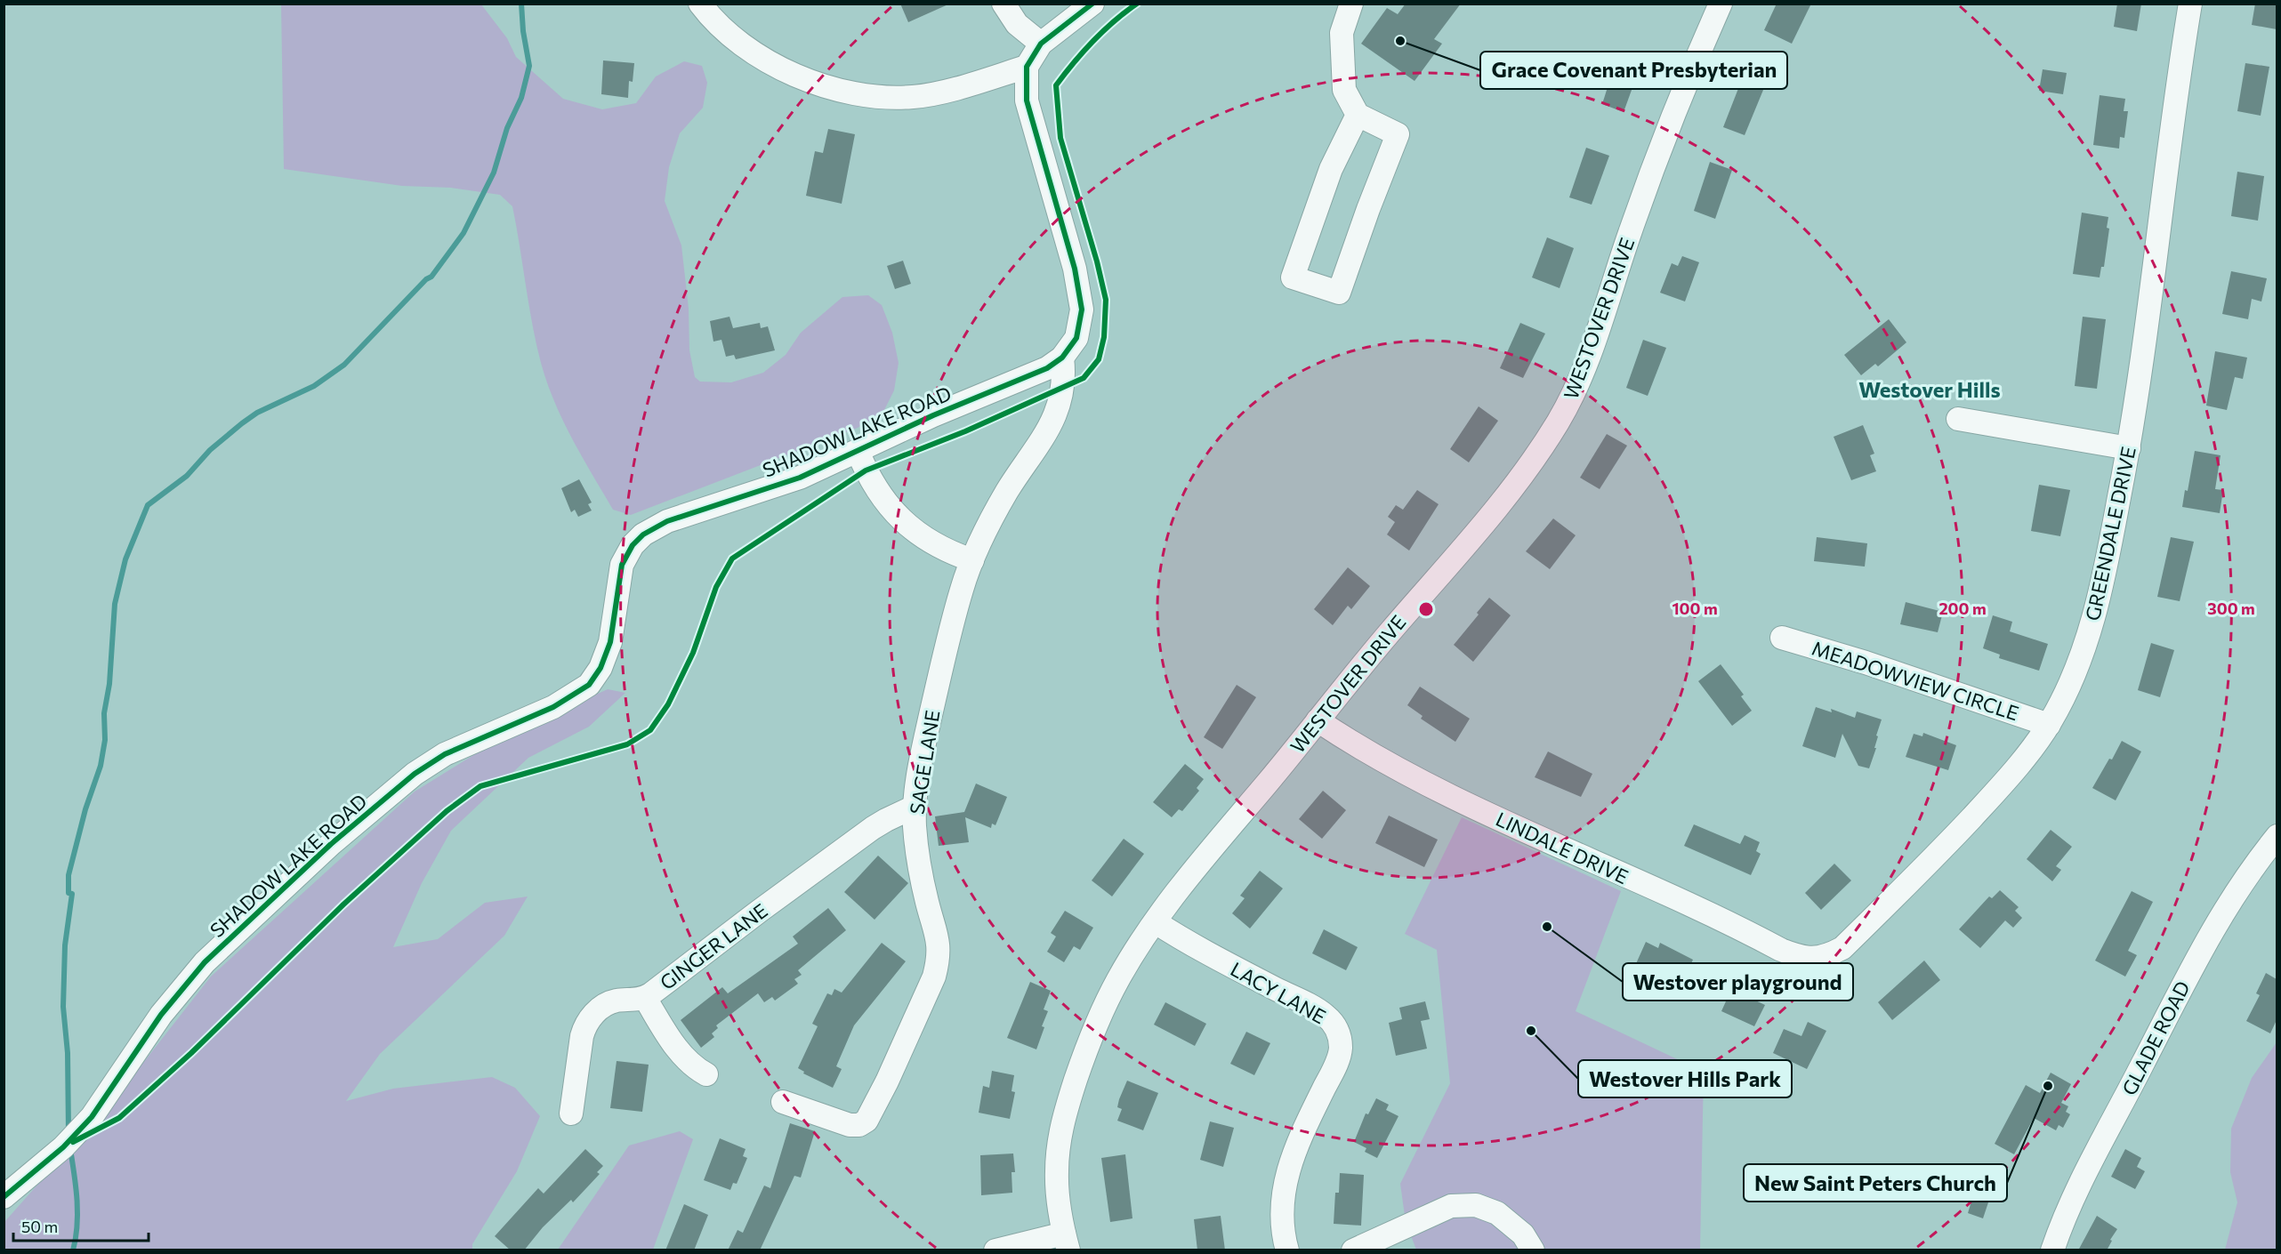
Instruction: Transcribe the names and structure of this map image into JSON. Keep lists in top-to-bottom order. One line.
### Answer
{"streets":{"street":["WESTOVER DRIVE","SHADOW LAKE ROAD","GREENDALE DRIVE","MEADOWVIEW CIRCLE","SAGE LANE","LINDALE DRIVE","GINGER LANE","LACY LANE","GLADE ROAD"]},"crossings":[["WESTOVER DRIVE","LINDALE DRIVE"],["WESTOVER DRIVE","LACY LANE"],["SHADOW LAKE ROAD","SAGE LANE"],["GREENDALE DRIVE","MEADOWVIEW CIRCLE"],["GREENDALE DRIVE","LINDALE DRIVE"],["SAGE LANE","GINGER LANE"]],"districts":["Westover Hills"],"places":["Grace Covenant Presbyterian","Westover playground","Westover Hills Park","New Saint Peters Church"],"scale_bar":"50 m","rings":["100 m","200 m","300 m"]}
